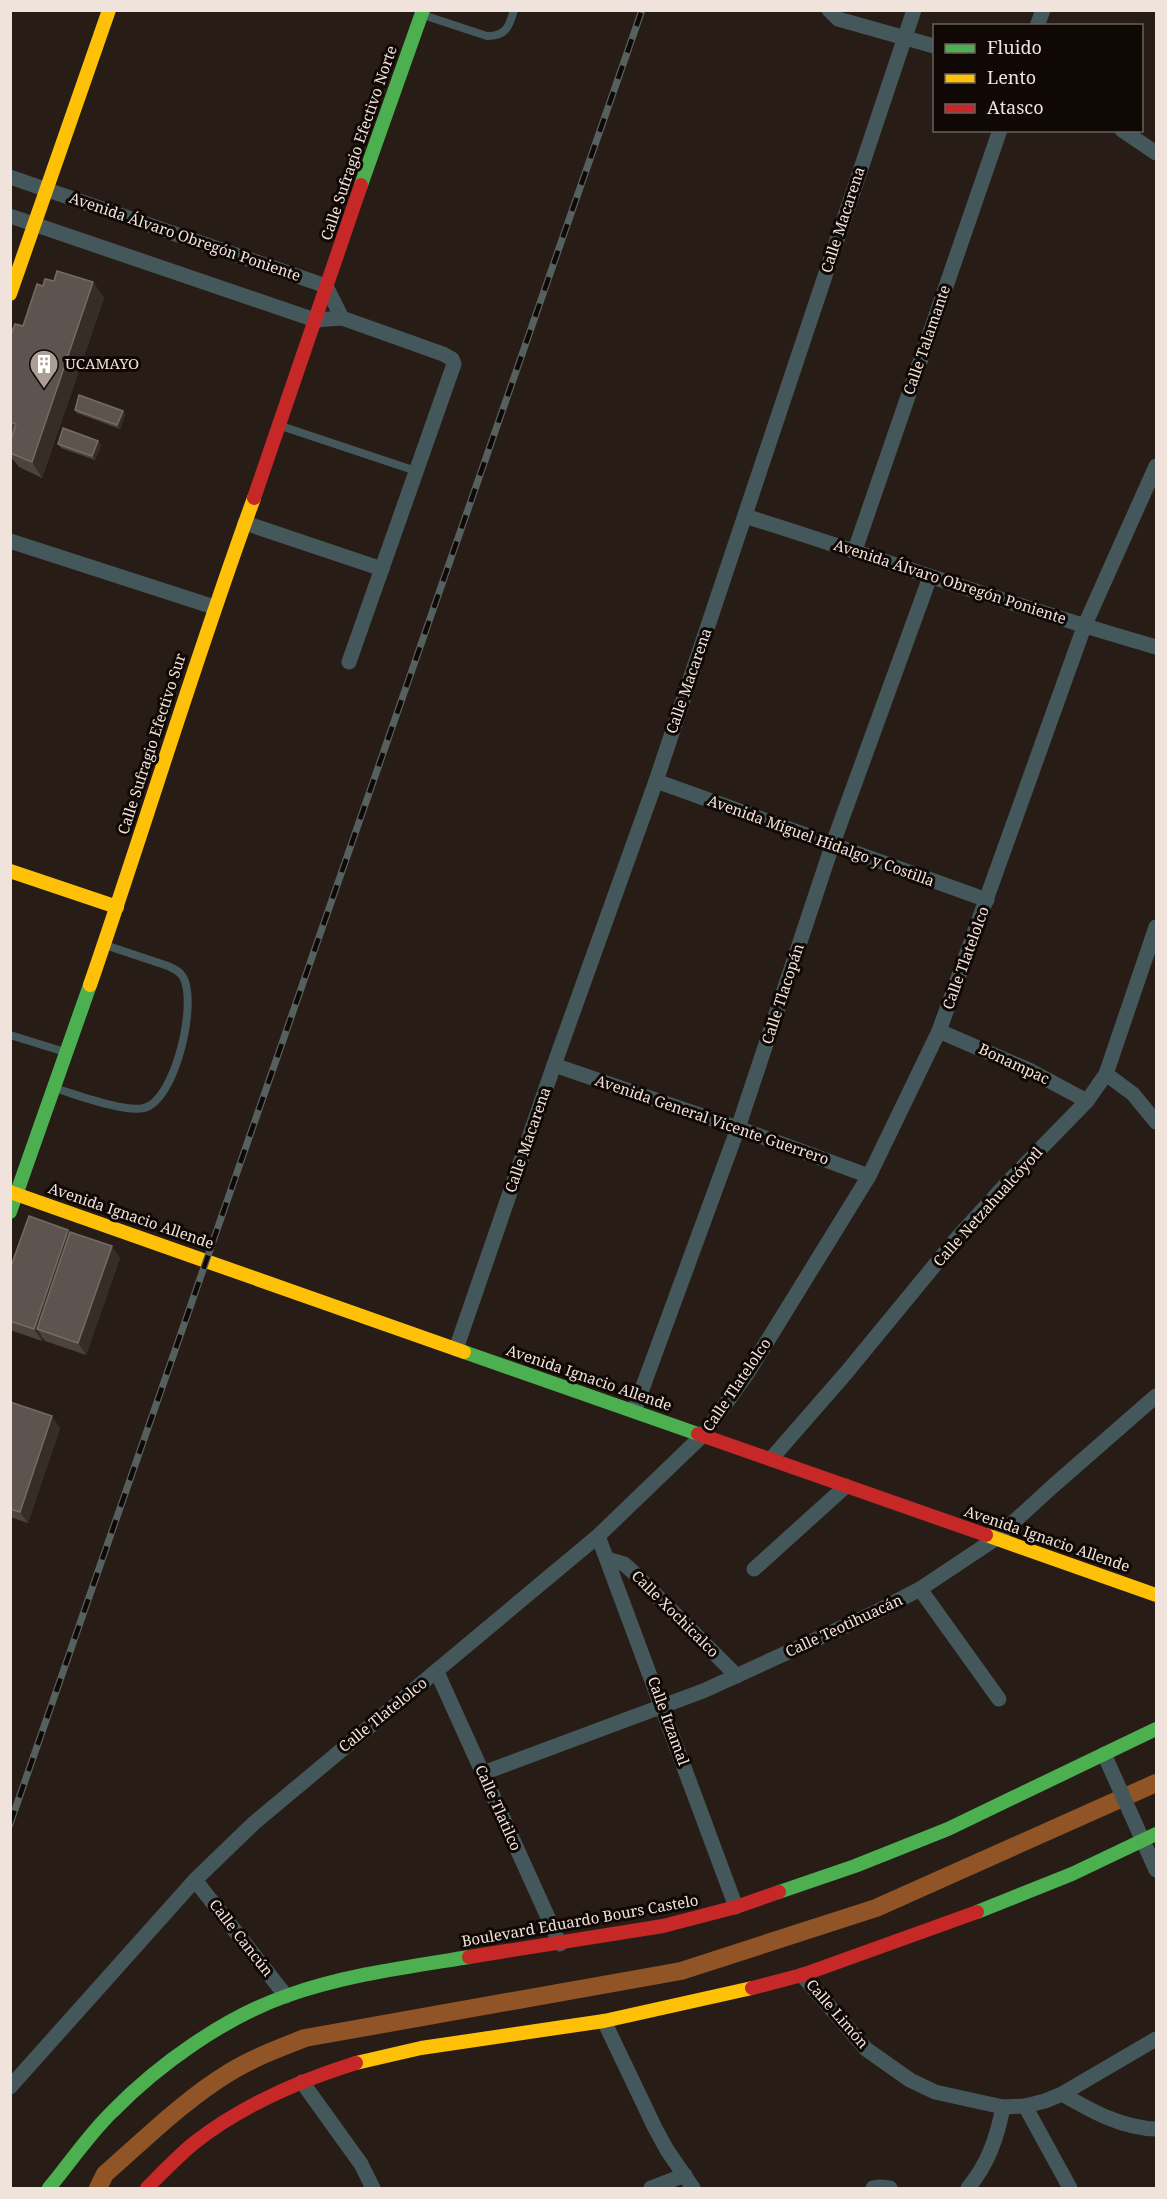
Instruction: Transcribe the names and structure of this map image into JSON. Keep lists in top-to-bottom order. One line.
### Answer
{"streets":{"street":["Calle Sufragio Efectivo Norte","Calle Macarena","Avenida Álvaro Obregón Poniente","Calle Talamante","Calle Sufragio Efectivo Sur","Avenida Miguel Hidalgo y Costilla","Calle Tlatelolco","Calle Tlacopán","Bonampac","Avenida General Vicente Guerrero","Calle Netzahualcóyotl","Avenida Ignacio Allende","Calle Xochicalco","Calle Teotihuacán","Calle Itzamal","Calle Tlatilco","Boulevard Eduardo Bours Castelo","Calle Cancún","Calle Limón"]},"crossings":[["Calle Sufragio Efectivo Norte","Avenida Álvaro Obregón Poniente"],["Calle Sufragio Efectivo Norte","Calle Sufragio Efectivo Sur"],["Calle Macarena","Avenida Álvaro Obregón Poniente"],["Calle Macarena","Avenida Miguel Hidalgo y Costilla"],["Calle Macarena","Avenida General Vicente Guerrero"],["Calle Macarena","Avenida Ignacio Allende"],["Avenida Álvaro Obregón Poniente","Calle Talamante"],["Avenida Álvaro Obregón Poniente","Calle Sufragio Efectivo Sur"],["Avenida Álvaro Obregón Poniente","Calle Tlatelolco"],["Avenida Álvaro Obregón Poniente","Calle Tlacopán"],["Calle Sufragio Efectivo Sur","Avenida Ignacio Allende"],["Avenida Miguel Hidalgo y Costilla","Calle Tlatelolco"],["Avenida Miguel Hidalgo y Costilla","Calle Tlacopán"],["Calle Tlatelolco","Bonampac"],["Calle Tlatelolco","Avenida General Vicente Guerrero"],["Calle Tlatelolco","Avenida Ignacio Allende"],["Calle Tlatelolco","Calle Itzamal"],["Calle Tlatelolco","Calle Tlatilco"],["Calle Tlatelolco","Calle Cancún"],["Calle Tlacopán","Avenida General Vicente Guerrero"],["Calle Tlacopán","Avenida Ignacio Allende"],["Bonampac","Calle Netzahualcóyotl"],["Calle Netzahualcóyotl","Avenida Ignacio Allende"],["Avenida Ignacio Allende","Calle Teotihuacán"],["Calle Xochicalco","Calle Teotihuacán"],["Calle Xochicalco","Calle Itzamal"],["Calle Teotihuacán","Calle Itzamal"],["Calle Teotihuacán","Calle Tlatilco"],["Calle Itzamal","Boulevard Eduardo Bours Castelo"],["Calle Tlatilco","Boulevard Eduardo Bours Castelo"],["Boulevard Eduardo Bours Castelo","Calle Cancún"]],"places":{"building":["UCAMAYO"]},"legend":["Fluido","Lento","Atasco"]}
